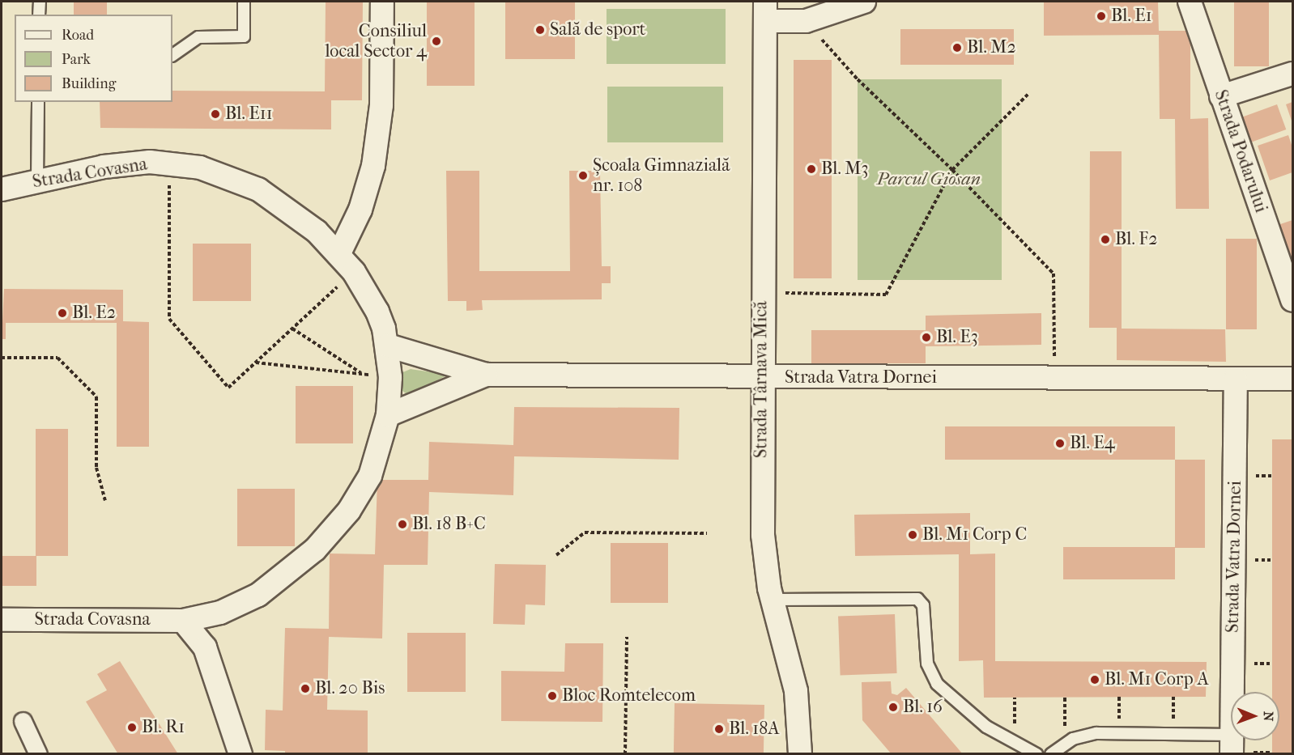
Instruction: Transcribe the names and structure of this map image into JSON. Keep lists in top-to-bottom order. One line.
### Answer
{"streets":{"street":["Strada Podarului","Strada Covasna","Strada Vatra Dornei","Strada Târnava Mică"]},"crossings":[["Strada Covasna","Strada Vatra Dornei"],["Strada Vatra Dornei","Strada Târnava Mică"]],"parks":["Parcul Giosan"],"places":["Bl. E1","Sală de sport","Consiliul local Sector 4","Bl. M2","Bl. E11","Bl. M3","Școala Gimnazială nr. 108","Bl. F2","Bl. E2","Bl. E3","Bl. E4","Bl. 18 B+C","Bl. M1 Corp C","Bl. M1 Corp A","Bl. 20 Bis","Bloc Romtelecom","Bl. 16","Bl. R1","Bl. 18A"],"legend":["Road","Park","Building"],"north":"right"}
